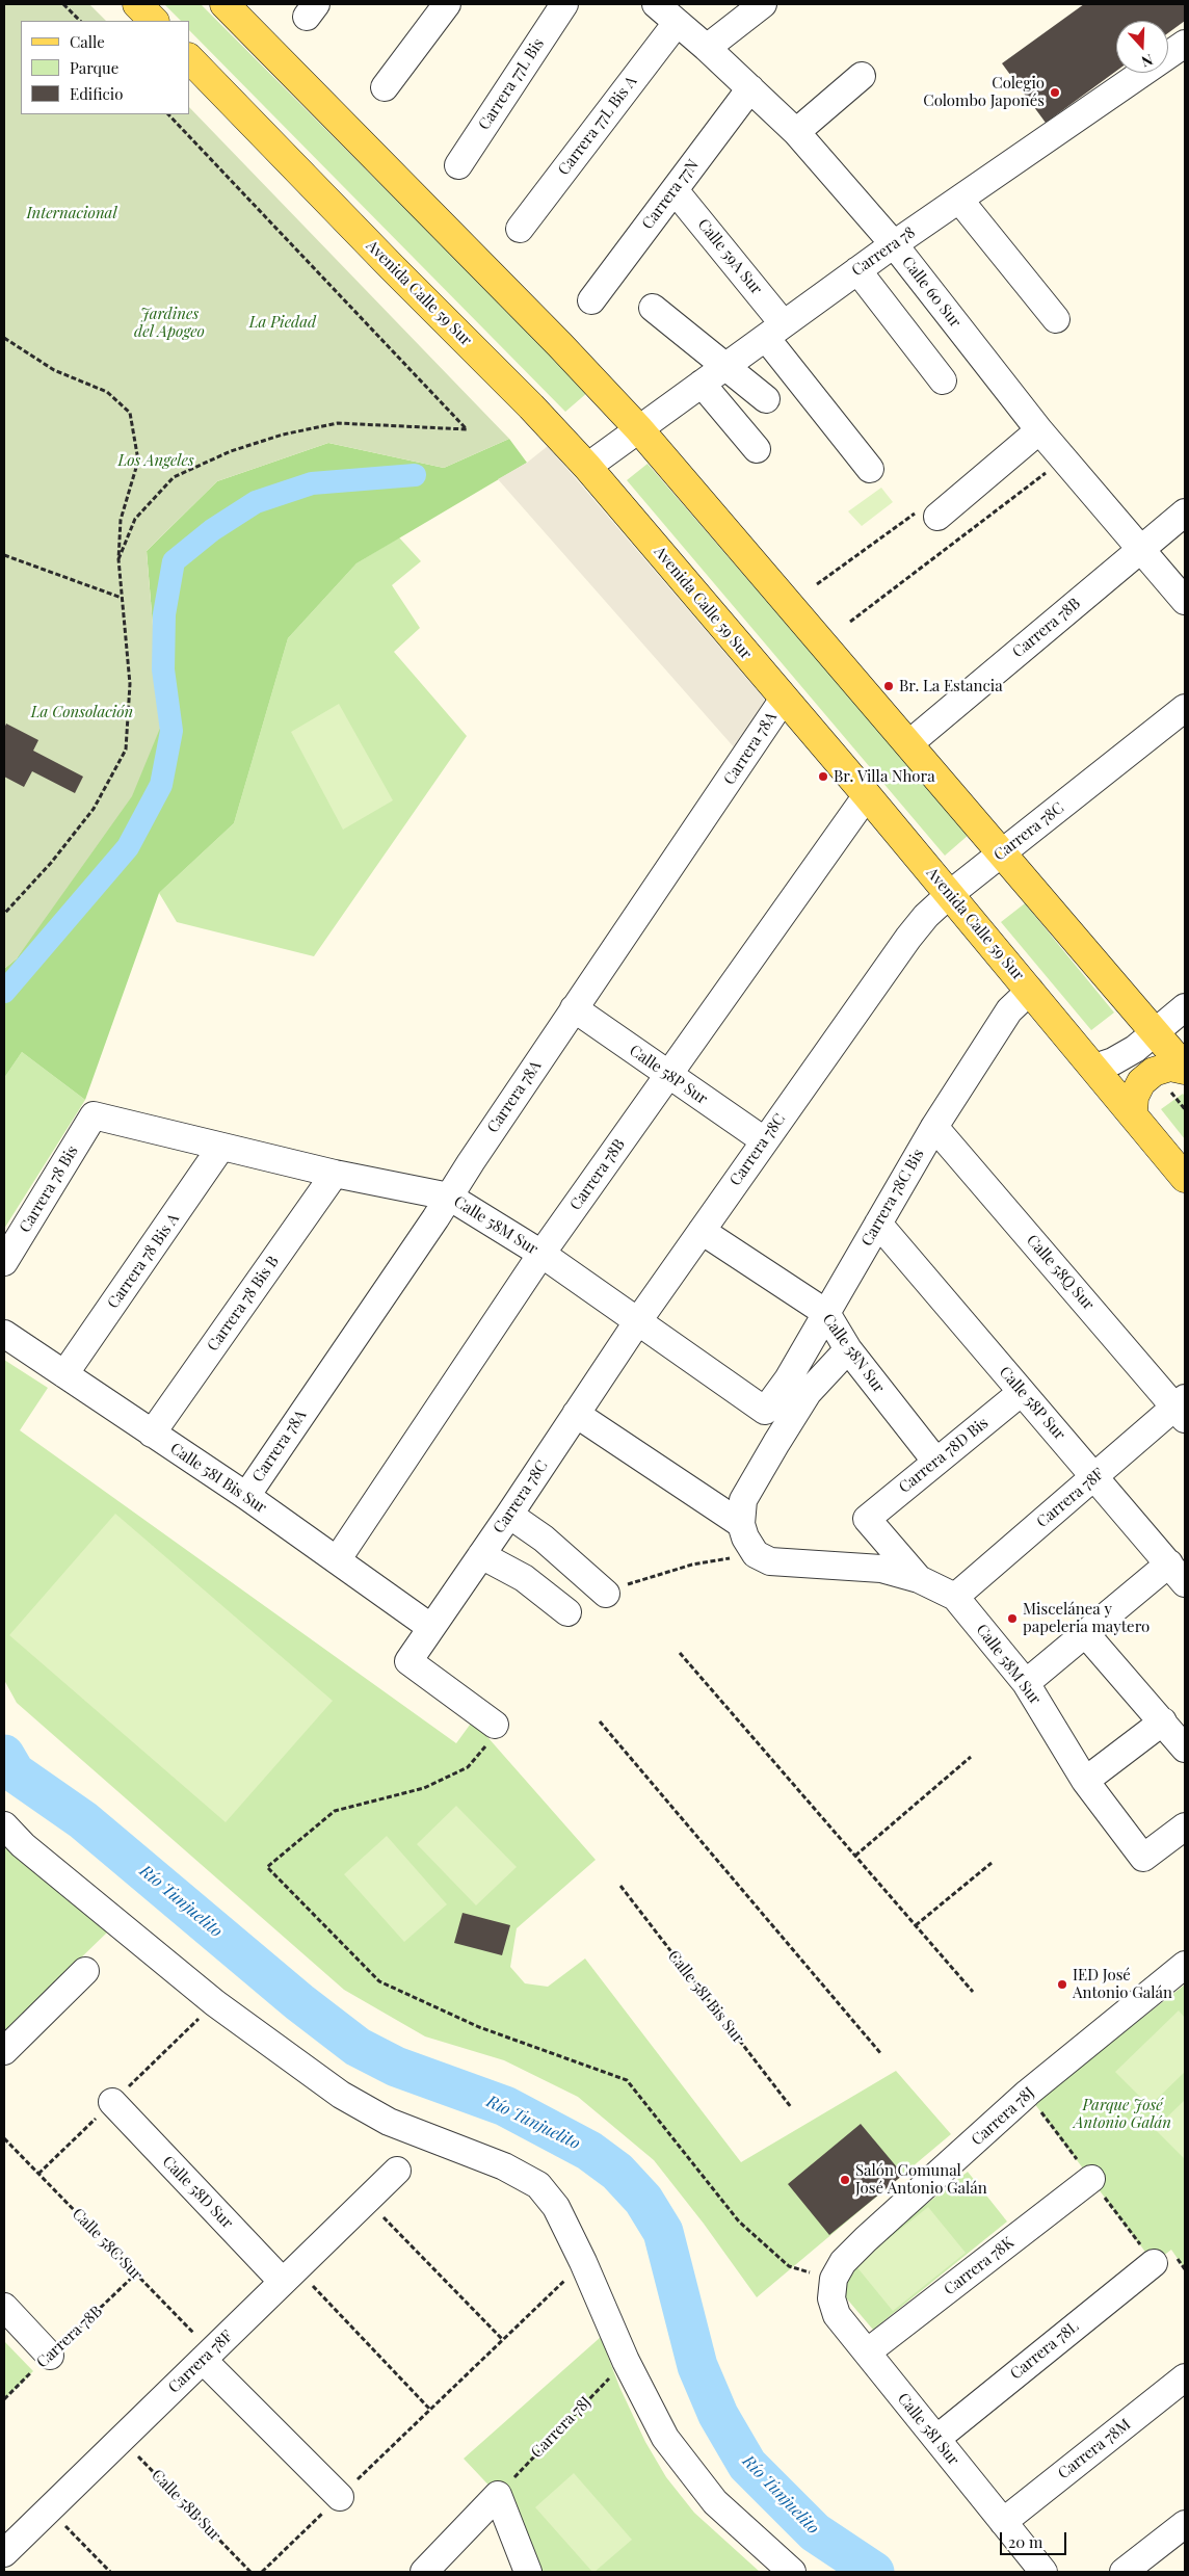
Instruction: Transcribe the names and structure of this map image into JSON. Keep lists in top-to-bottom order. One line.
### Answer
{"streets":{"main road":["Avenida Calle 59 Sur"],"street":["Carrera 77L Bis","Carrera 77L Bis A","Carrera 77N","Carrera 78","Calle 59A Sur","Calle 60 Sur","Carrera 78B","Carrera 78A","Carrera 78C","Calle 58P Sur","Carrera 78 Bis","Carrera 78C Bis","Calle 58M Sur","Carrera 78 Bis A","Calle 58Q Sur","Carrera 78 Bis B","Calle 58N Sur","Carrera 78D Bis","Calle 58I Bis Sur","Carrera 78F","Carrera 78J","Calle 58D Sur","Carrera 78K","Carrera 78L","Calle 58I Sur","Carrera 78M"],"path":["Calle 58C Sur","Calle 58B Sur"]},"crossings":[["Carrera 77L Bis A","Calle 60 Sur"],["Carrera 77N","Calle 59A Sur"],["Carrera 77N","Calle 60 Sur"],["Carrera 78","Calle 59A Sur"],["Carrera 78","Calle 60 Sur"],["Carrera 78","Avenida Calle 59 Sur"],["Calle 60 Sur","Carrera 78B"],["Avenida Calle 59 Sur","Carrera 78B"],["Avenida Calle 59 Sur","Carrera 78A"],["Avenida Calle 59 Sur","Carrera 78C"],["Avenida Calle 59 Sur","Carrera 78C Bis"],["Carrera 78B","Calle 58P Sur"],["Carrera 78B","Calle 58M Sur"],["Carrera 78B","Calle 58I Bis Sur"],["Carrera 78B","Calle 58C Sur"],["Carrera 78A","Calle 58P Sur"],["Carrera 78A","Calle 58M Sur"],["Carrera 78A","Calle 58I Bis Sur"],["Carrera 78C","Calle 58P Sur"],["Carrera 78C","Calle 58M Sur"],["Carrera 78C","Calle 58N Sur"],["Carrera 78C","Calle 58I Bis Sur"],["Calle 58P Sur","Carrera 78C Bis"],["Calle 58P Sur","Carrera 78D Bis"],["Calle 58P Sur","Carrera 78F"],["Carrera 78 Bis","Calle 58M Sur"],["Carrera 78C Bis","Calle 58M Sur"],["Carrera 78C Bis","Calle 58Q Sur"],["Carrera 78C Bis","Calle 58N Sur"],["Calle 58M Sur","Carrera 78 Bis A"],["Calle 58M Sur","Carrera 78 Bis B"],["Calle 58M Sur","Carrera 78D Bis"],["Calle 58M Sur","Carrera 78F"],["Carrera 78 Bis A","Calle 58I Bis Sur"],["Calle 58Q Sur","Carrera 78F"],["Carrera 78 Bis B","Calle 58I Bis Sur"],["Calle 58N Sur","Carrera 78D Bis"],["Carrera 78F","Calle 58D Sur"],["Carrera 78F","Calle 58C Sur"],["Carrera 78F","Calle 58B Sur"],["Carrera 78J","Calle 58I Sur"],["Carrera 78K","Calle 58I Sur"],["Carrera 78L","Calle 58I Sur"],["Calle 58I Sur","Carrera 78M"]],"water":["Río Tunjuelito"],"parks":["Internacional","Jardines del Apogeo","La Piedad","Los Angeles","La Consolación","Parque José Antonio Galán"],"places":["Colegio Colombo Japonés","Br. La Estancia","Br. Villa Nhora","Miscelánea y papeleria maytero","IED José Antonio Galán","Salón Comunal José Antonio Galán"],"legend":["Calle","Parque","Edificio"],"scale_bar":"20 m","north":"bottom"}
